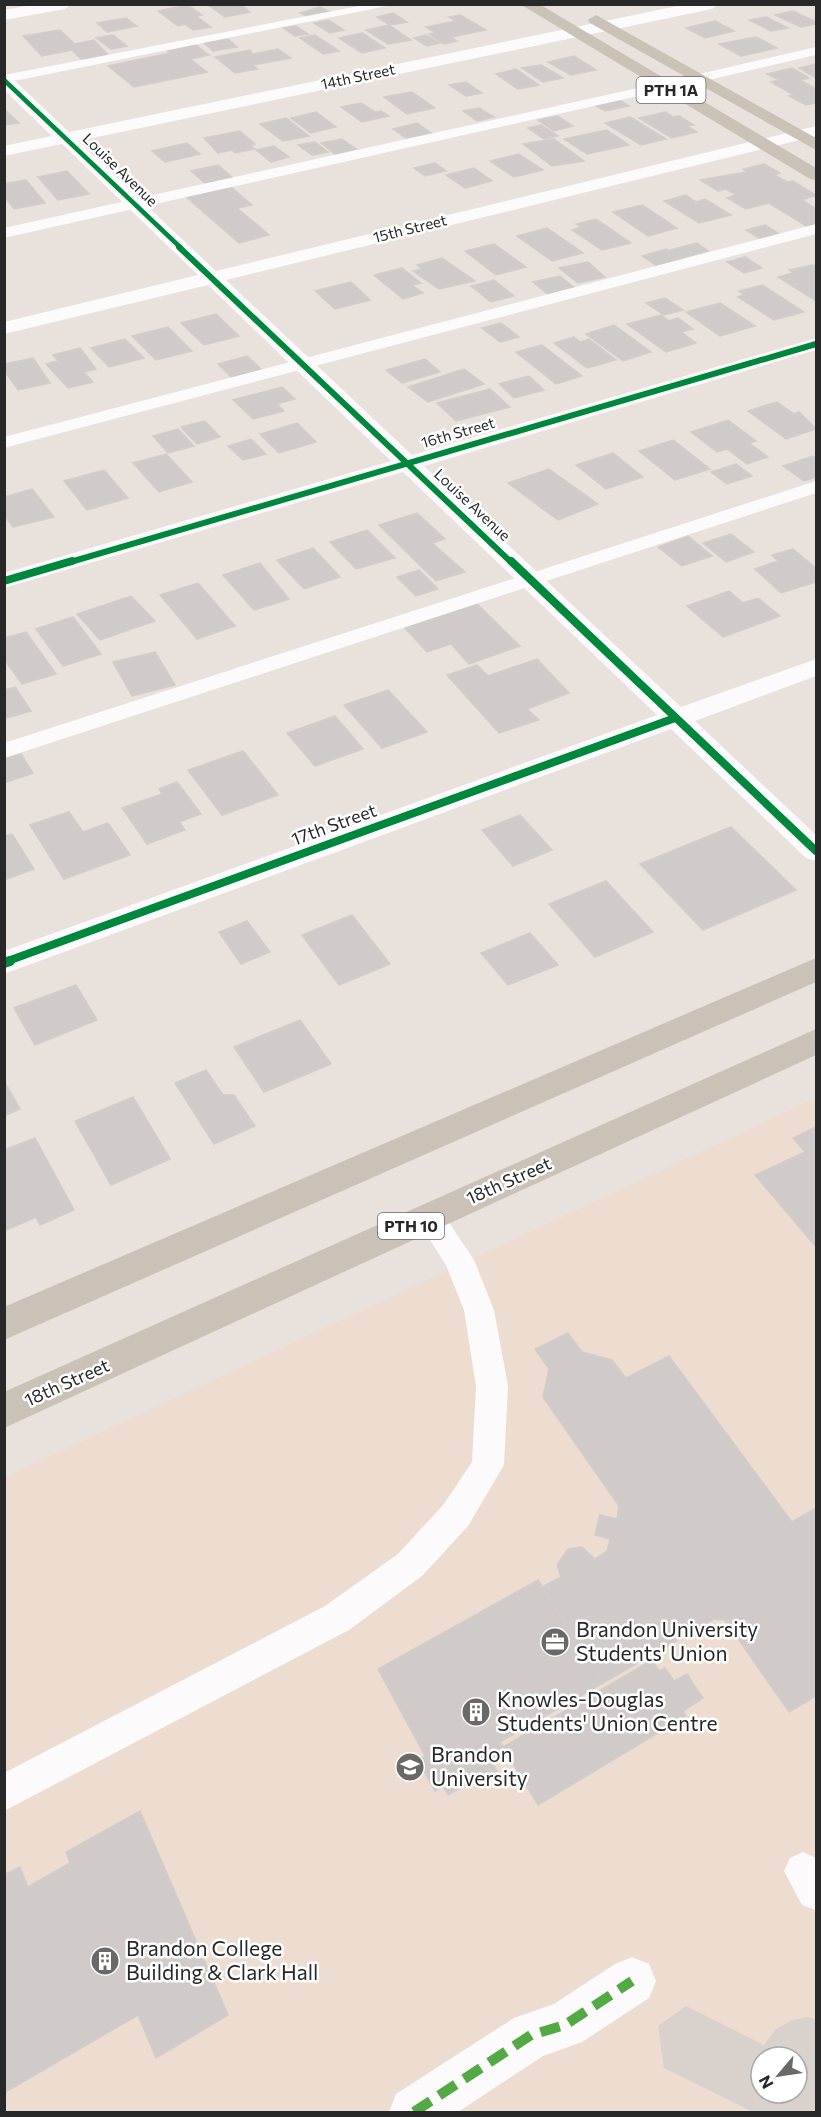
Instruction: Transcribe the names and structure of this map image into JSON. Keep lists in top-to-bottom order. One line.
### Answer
{"streets":{"main road":["PTH 1A","18th Street","PTH 10"],"street":["14th Street","Louise Avenue","15th Street","16th Street","17th Street"]},"crossings":[["14th Street","PTH 1A"],["14th Street","Louise Avenue"],["PTH 1A","15th Street"],["Louise Avenue","15th Street"],["Louise Avenue","16th Street"],["Louise Avenue","17th Street"]],"places":{"office":["Brandon University Students' Union"],"building":["Knowles-Douglas Students' Union Centre","Brandon College Building & Clark Hall"],"school or university":["Brandon University"]},"north":"bottom left"}
